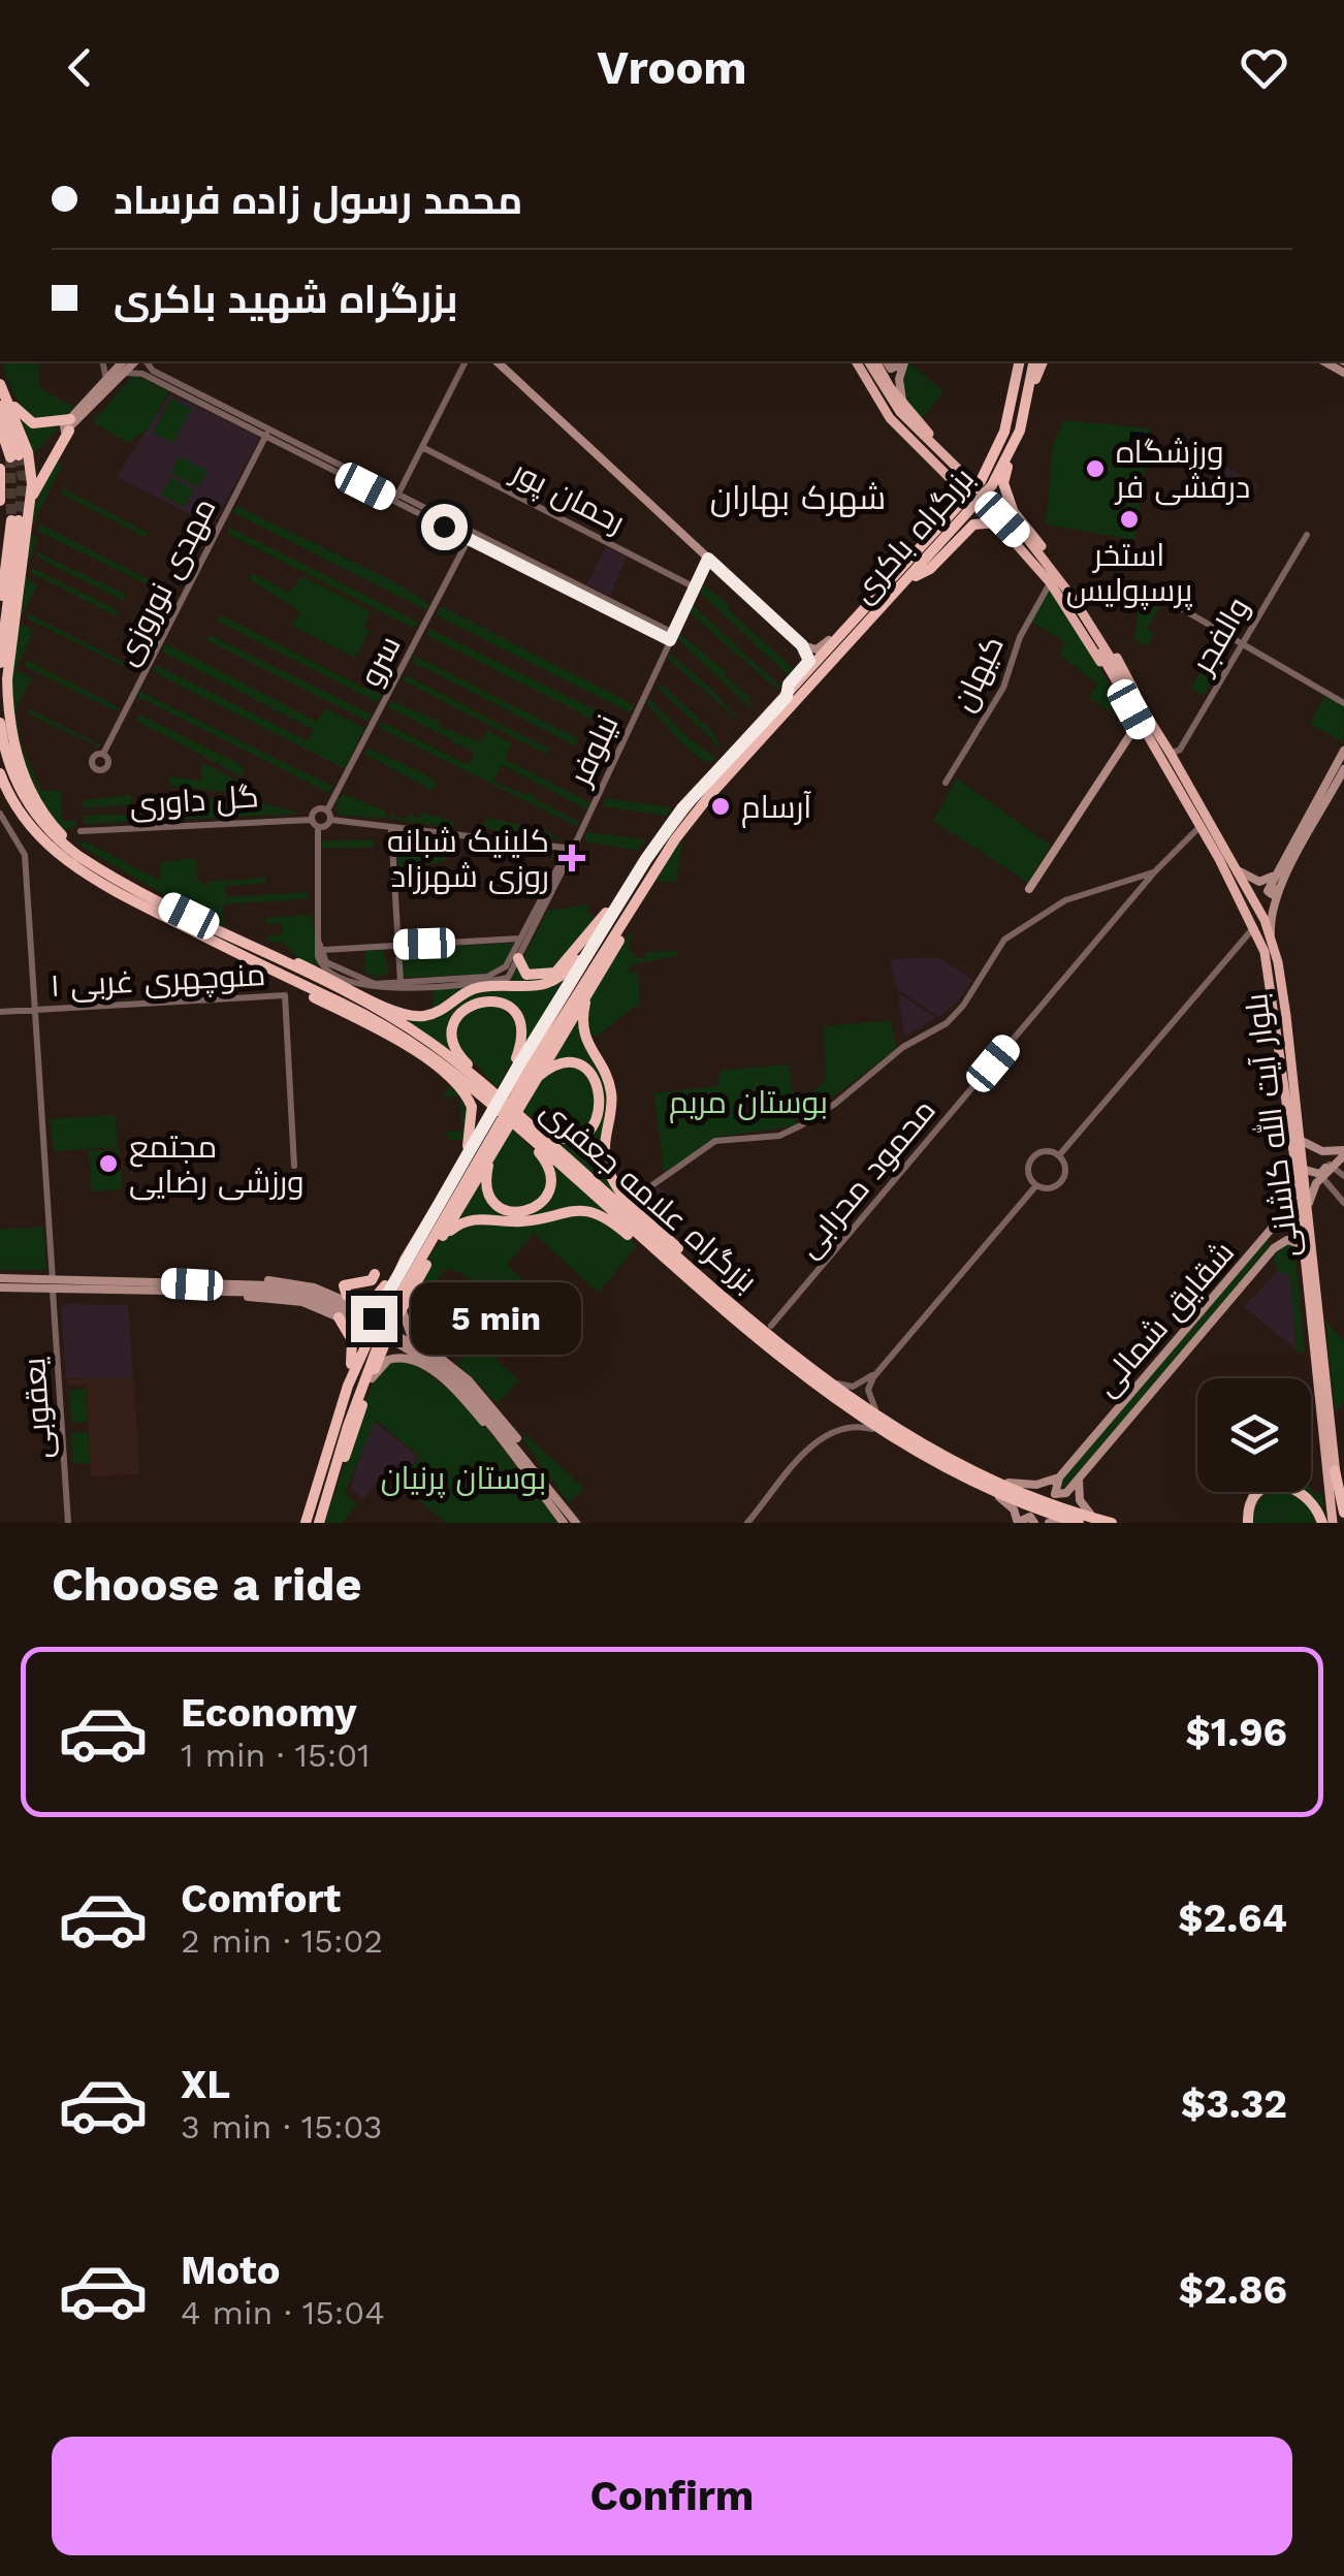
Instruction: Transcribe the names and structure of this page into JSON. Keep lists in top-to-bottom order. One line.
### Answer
{"streets":{"highway":["بزرگراه باکری","بزرگراه علامه جعفری"],"main road":["بلوار آیت الله کاشانی","شقایق شمالی"],"street":["رحمان پور","مهدی نوروزی","والفجر","سرو","کیهان","نیلوفر","گل داوری","منوچهری غربی ۱","محمود محرابی","یعقوبی"]},"crossings":[["رحمان پور","نیلوفر"],["والفجر","بلوار آیت الله کاشانی"],["منوچهری غربی ۱","یعقوبی"],["بلوار آیت الله کاشانی","محمود محرابی"],["بلوار آیت الله کاشانی","شقایق شمالی"]],"districts":["شهرک بهاران"],"parks":["بوستان مریم","بوستان پرنیان"],"places":{"other":["ورزشگاه درفشی فر","استخر پرسپولیس","آرسام","مجتمع ورزشی رضایی"],"health":["کلینیک شبانه روزی شهرزاد"]},"page":{"header":"Vroom","banner":["محمد رسول زاده فرساد","بزرگراه شهید باکری"],"bubble":"5 min","heading":"Choose a ride","list":[{"name":"Economy","note":"1 min · 15:01","value":"$1.96"},{"name":"Comfort","note":"2 min · 15:02","value":"$2.64"},{"name":"XL","note":"3 min · 15:03","value":"$3.32"},{"name":"Moto","note":"4 min · 15:04","value":"$2.86"}],"buttons":"Confirm"}}
